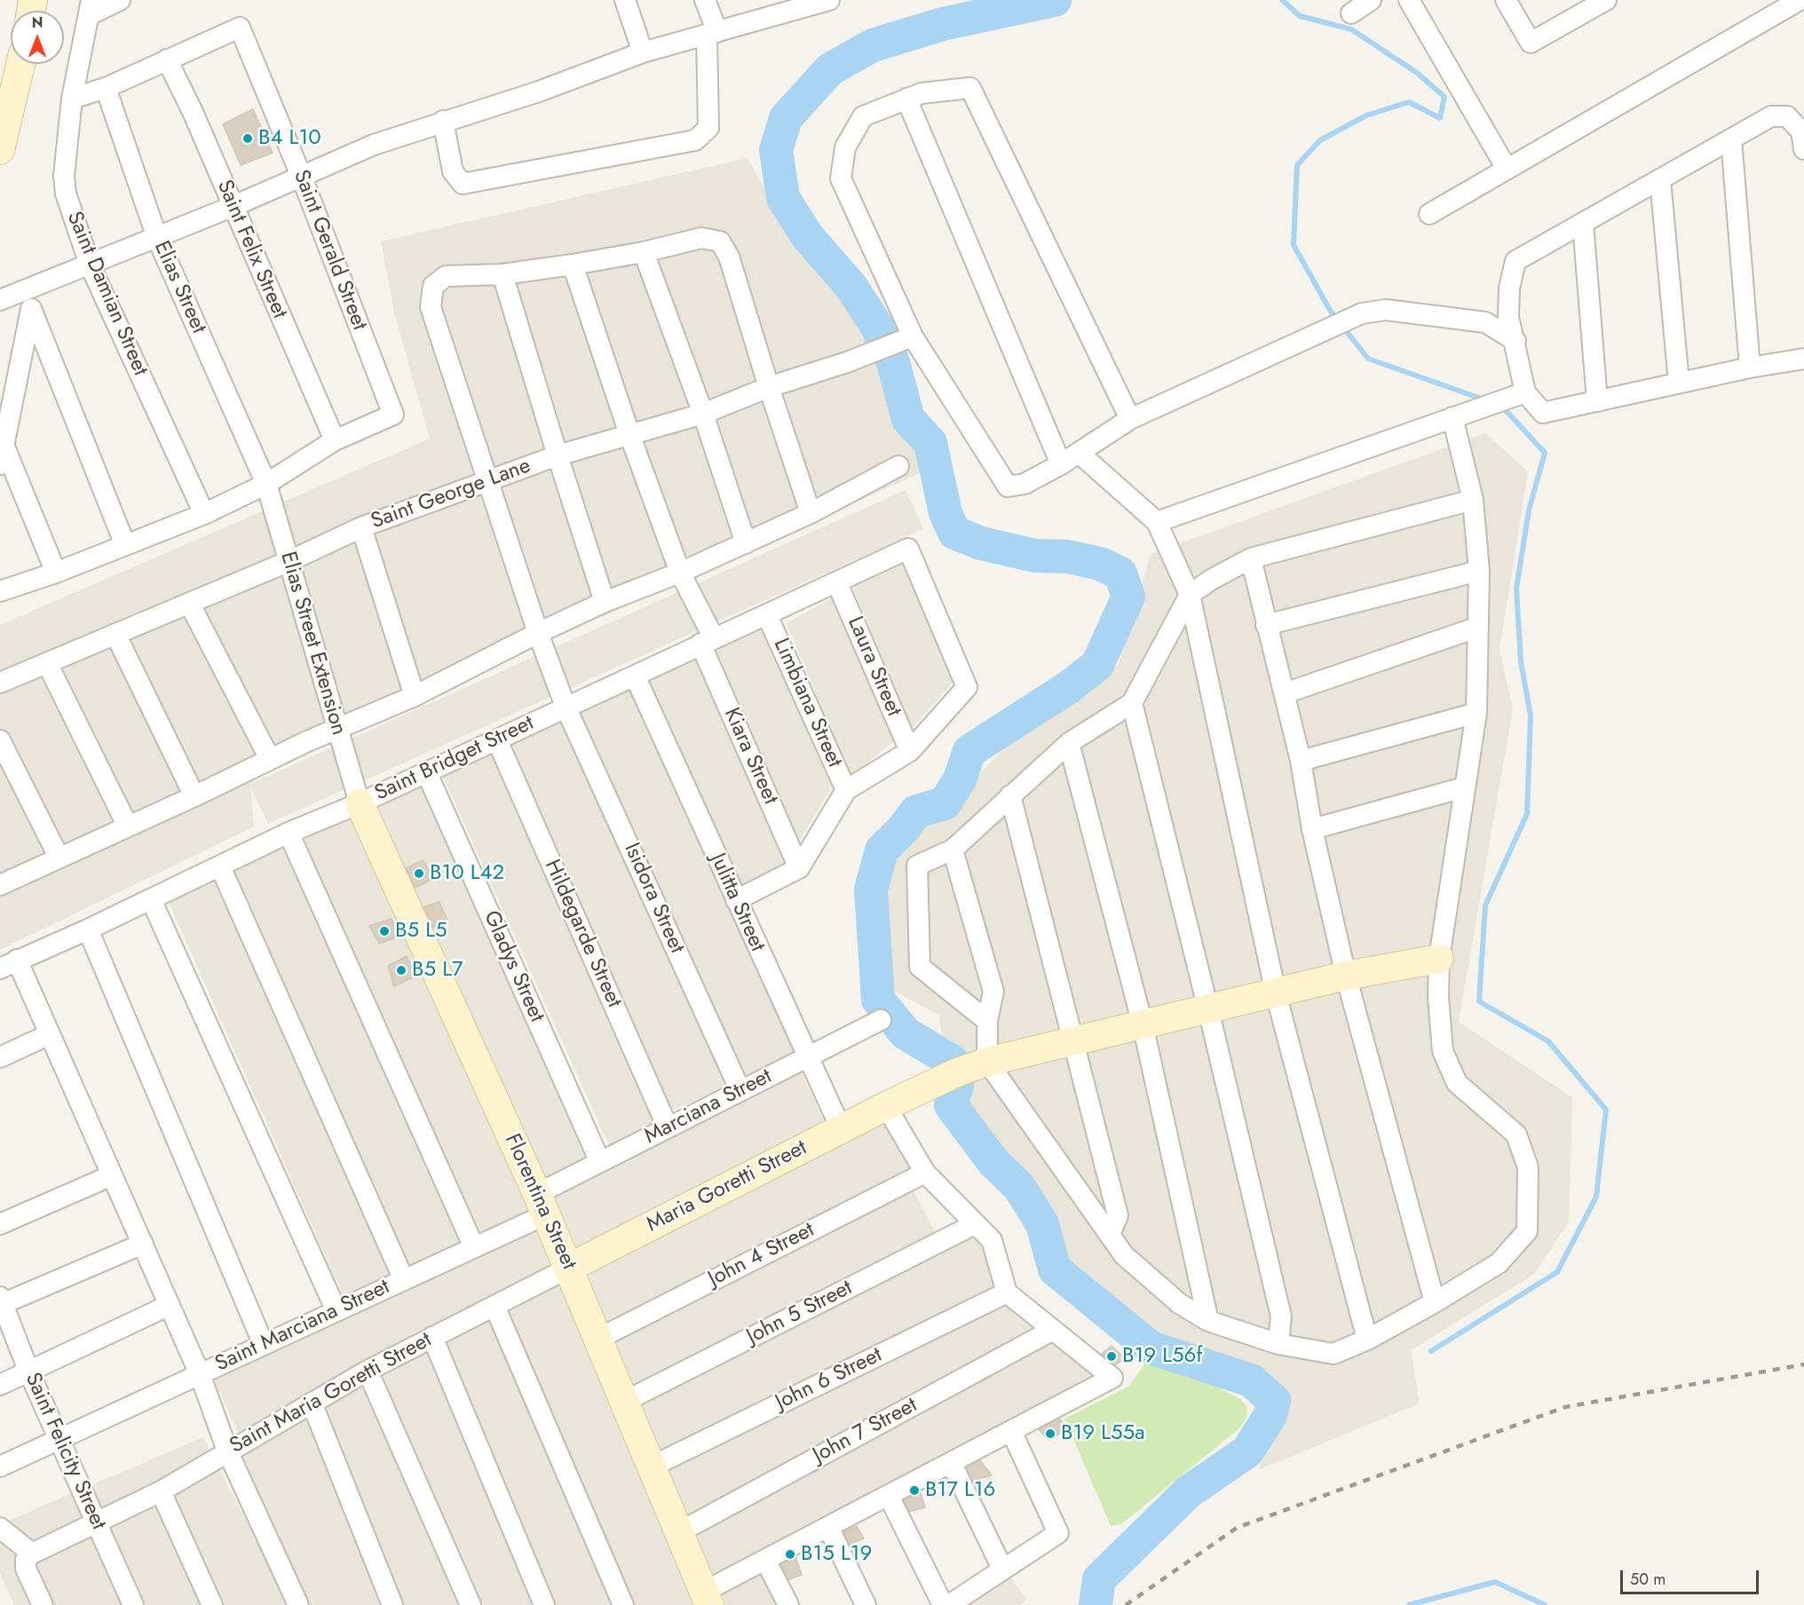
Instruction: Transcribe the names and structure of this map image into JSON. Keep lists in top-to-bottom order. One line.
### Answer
{"streets":{"street":["Saint Felix Street","Saint Gerald Street","Elias Street","Saint Damian Street","Saint George Lane","Elias Street Extension","Laura Street","Limbiana Street","Kiara Street","Saint Bridget Street","Isidora Street","Julitta Street","Hildegarde Street","Gladys Street","Marciana Street","Maria Goretti Street","Florentina Street","John 4 Street","John 5 Street","Saint Marciana Street","John 6 Street","Saint Maria Goretti Street","John 7 Street","Saint Felicity Street"]},"crossings":[["Saint Felix Street","Saint Gerald Street"],["Elias Street","Elias Street Extension"],["Saint George Lane","Elias Street Extension"],["Saint George Lane","Kiara Street"],["Saint George Lane","Isidora Street"],["Elias Street Extension","Saint Bridget Street"],["Elias Street Extension","Florentina Street"],["Laura Street","Saint Bridget Street"],["Limbiana Street","Saint Bridget Street"],["Kiara Street","Saint Bridget Street"],["Saint Bridget Street","Isidora Street"],["Saint Bridget Street","Julitta Street"],["Saint Bridget Street","Hildegarde Street"],["Saint Bridget Street","Gladys Street"],["Saint Bridget Street","Florentina Street"],["Isidora Street","Marciana Street"],["Julitta Street","Marciana Street"],["Julitta Street","Maria Goretti Street"],["Hildegarde Street","Marciana Street"],["Gladys Street","Marciana Street"],["Marciana Street","Florentina Street"],["Marciana Street","Saint Marciana Street"],["Maria Goretti Street","Florentina Street"],["Maria Goretti Street","Saint Maria Goretti Street"],["Florentina Street","John 4 Street"],["Florentina Street","John 5 Street"],["Florentina Street","Saint Marciana Street"],["Florentina Street","John 6 Street"],["Florentina Street","Saint Maria Goretti Street"],["Florentina Street","John 7 Street"],["Saint Marciana Street","Saint Felicity Street"],["Saint Maria Goretti Street","Saint Felicity Street"]],"places":["B4 L10","B10 L42","B5 L5","B5 L7","B19 L56f","B19 L55a","B17 L16","B15 L19"],"scale_bar":"50 m","north":"top"}
